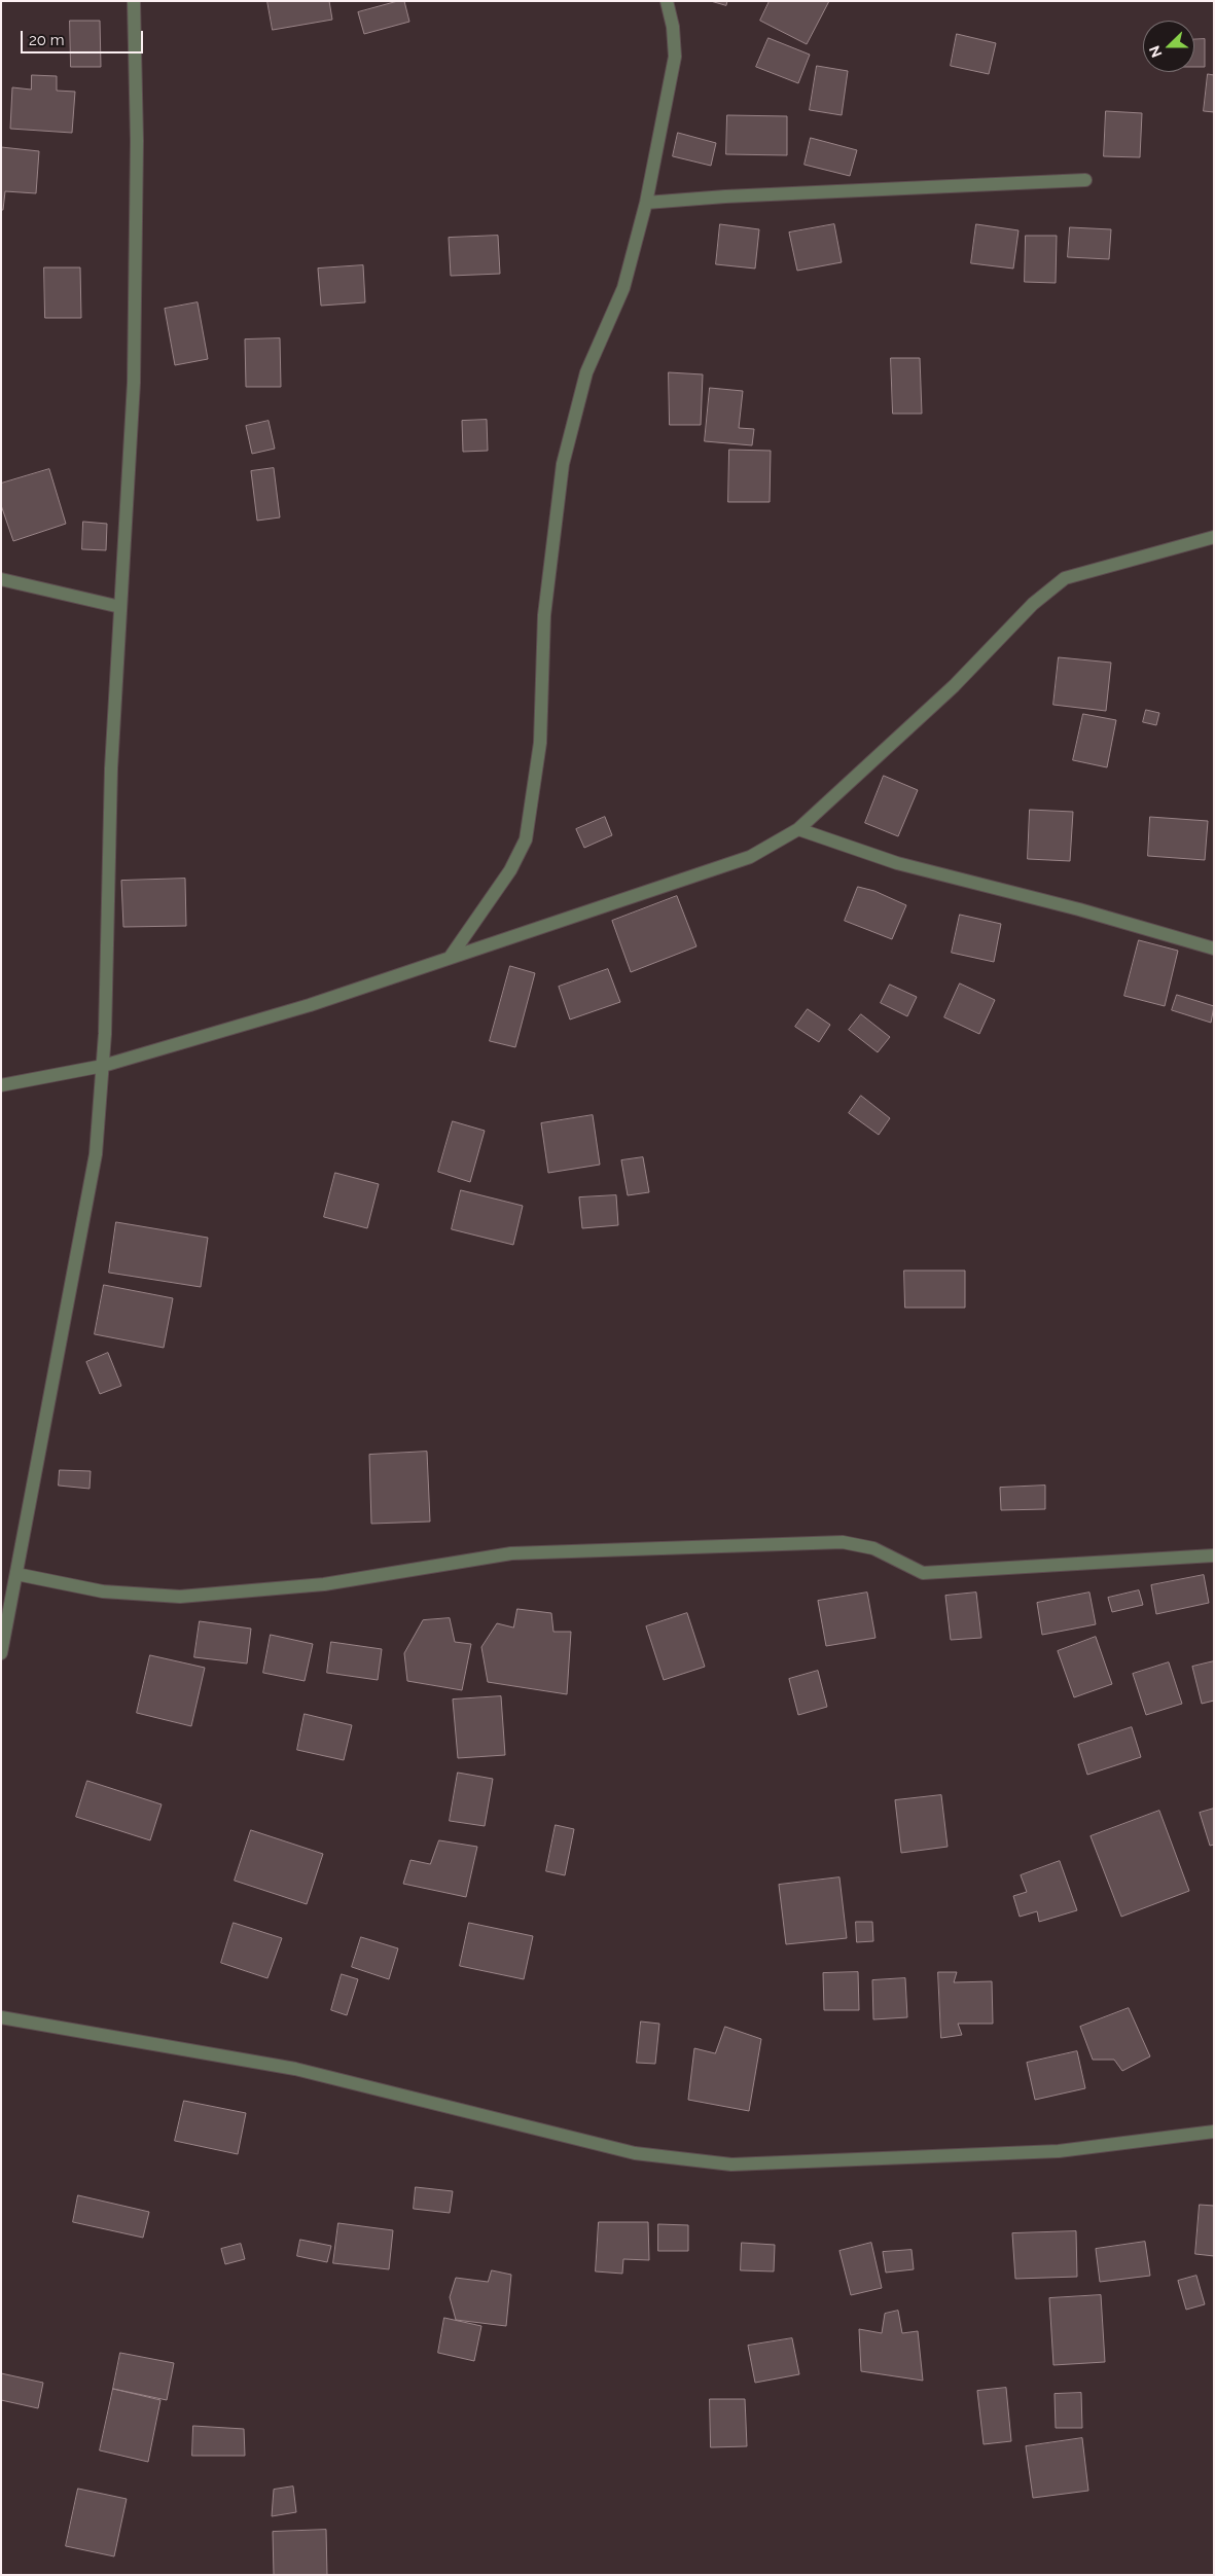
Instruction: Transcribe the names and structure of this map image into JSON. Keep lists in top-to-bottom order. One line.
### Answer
{"scale_bar":"20 m","north":"left"}
